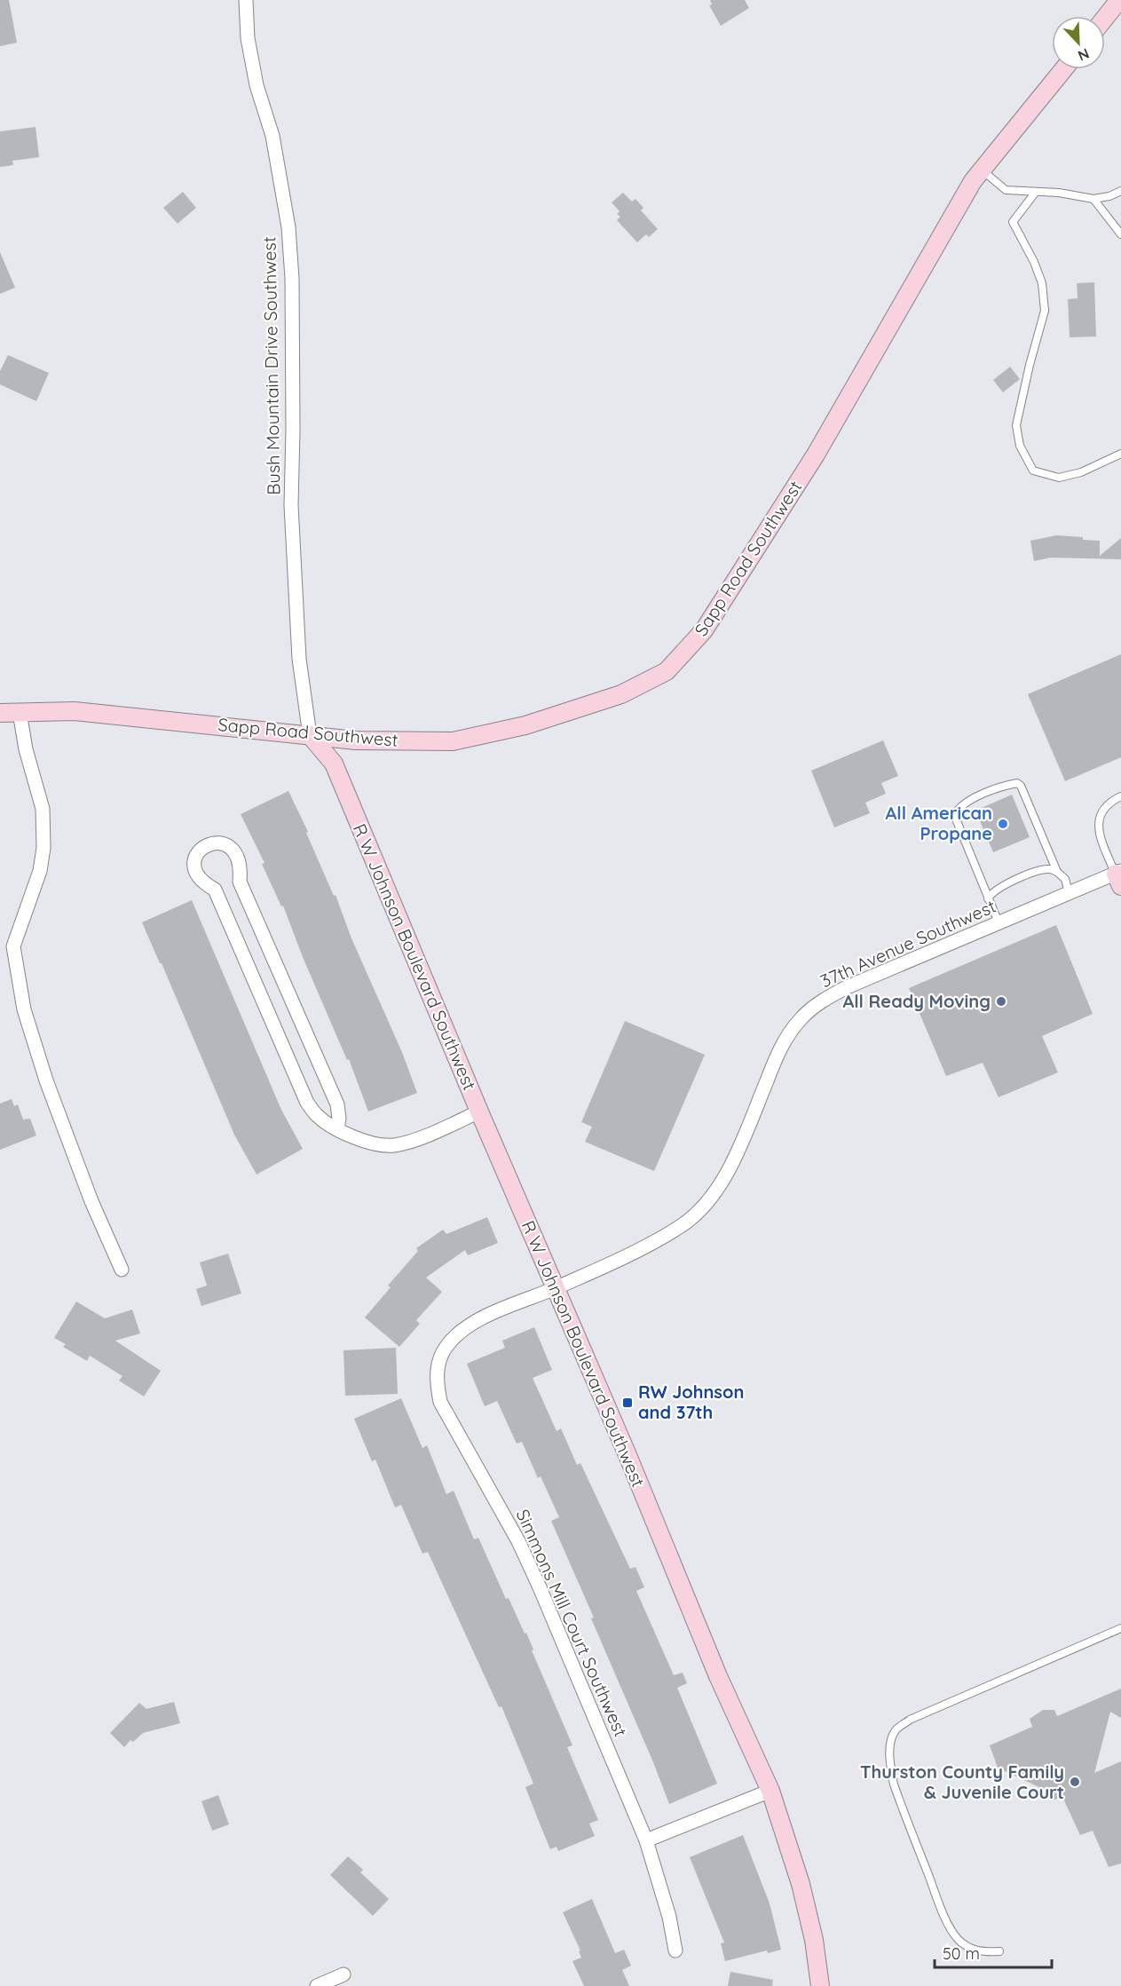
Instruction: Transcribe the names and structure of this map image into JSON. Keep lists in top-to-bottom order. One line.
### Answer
{"streets":{"street":["Bush Mountain Drive Southwest","Sapp Road Southwest","37th Avenue Southwest","R W Johnson Boulevard Southwest","Simmons Mill Court Southwest"]},"crossings":[["Bush Mountain Drive Southwest","Sapp Road Southwest"],["Bush Mountain Drive Southwest","R W Johnson Boulevard Southwest"],["Sapp Road Southwest","R W Johnson Boulevard Southwest"],["37th Avenue Southwest","R W Johnson Boulevard Southwest"],["37th Avenue Southwest","Simmons Mill Court Southwest"],["R W Johnson Boulevard Southwest","Simmons Mill Court Southwest"]],"places":{"other":["All American Propane","All Ready Moving","Thurston County Family & Juvenile Court"],"transit":["RW Johnson and 37th"]},"scale_bar":"50 m","north":"bottom right"}
